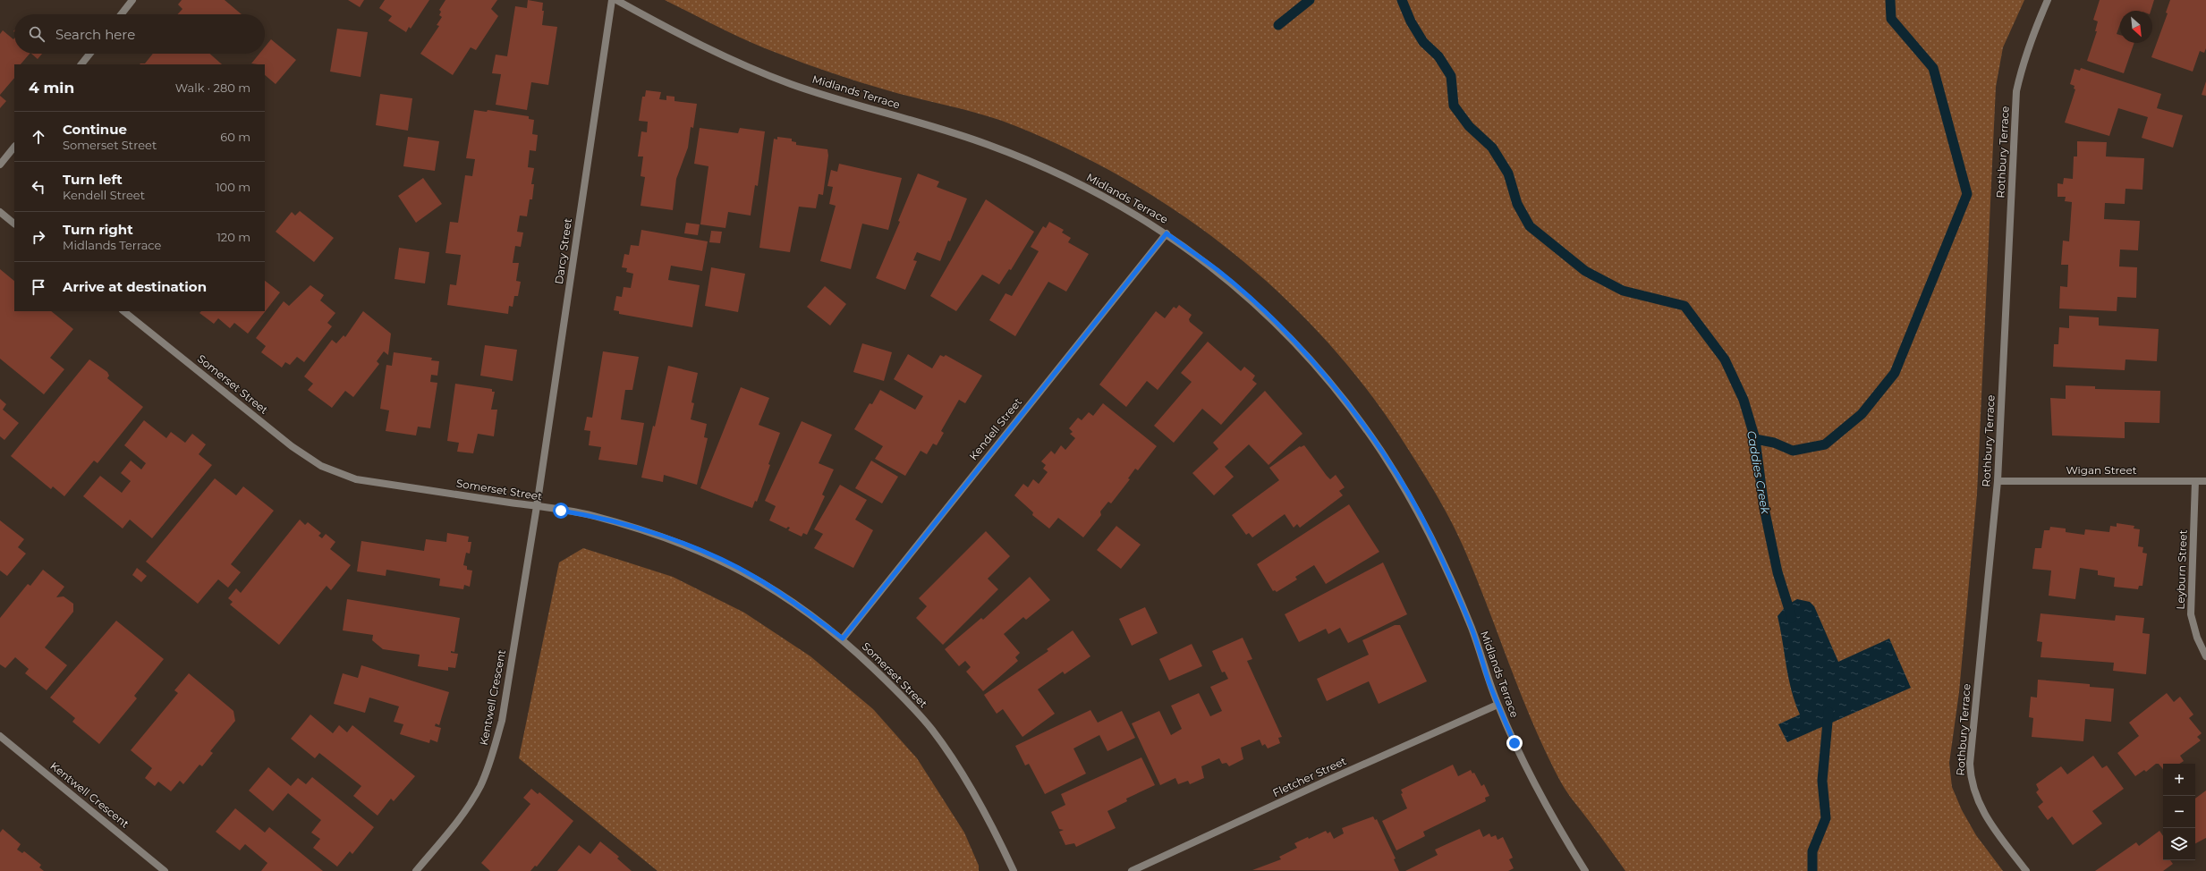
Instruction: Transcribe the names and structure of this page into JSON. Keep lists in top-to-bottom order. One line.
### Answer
{"streets":{"street":["Midlands Terrace","Rothbury Terrace","Darcy Street","Somerset Street","Kendell Street","Wigan Street","Leyburn Street","Kentwell Crescent","Fletcher Street"]},"crossings":[["Midlands Terrace","Kendell Street"],["Midlands Terrace","Fletcher Street"],["Rothbury Terrace","Wigan Street"],["Darcy Street","Somerset Street"],["Darcy Street","Kentwell Crescent"],["Somerset Street","Kendell Street"],["Somerset Street","Kentwell Crescent"],["Wigan Street","Leyburn Street"]],"water":["Caddies Creek"],"north":"bottom right","page":{"search":"Search here","heading":["4 min","Walk · 280 m"],"list":[["Continue","Somerset Street","60 m"],["Turn left","Kendell Street","100 m"],["Turn right","Midlands Terrace","120 m"],"Arrive at destination"],"map_buttons":["+","−"]}}
